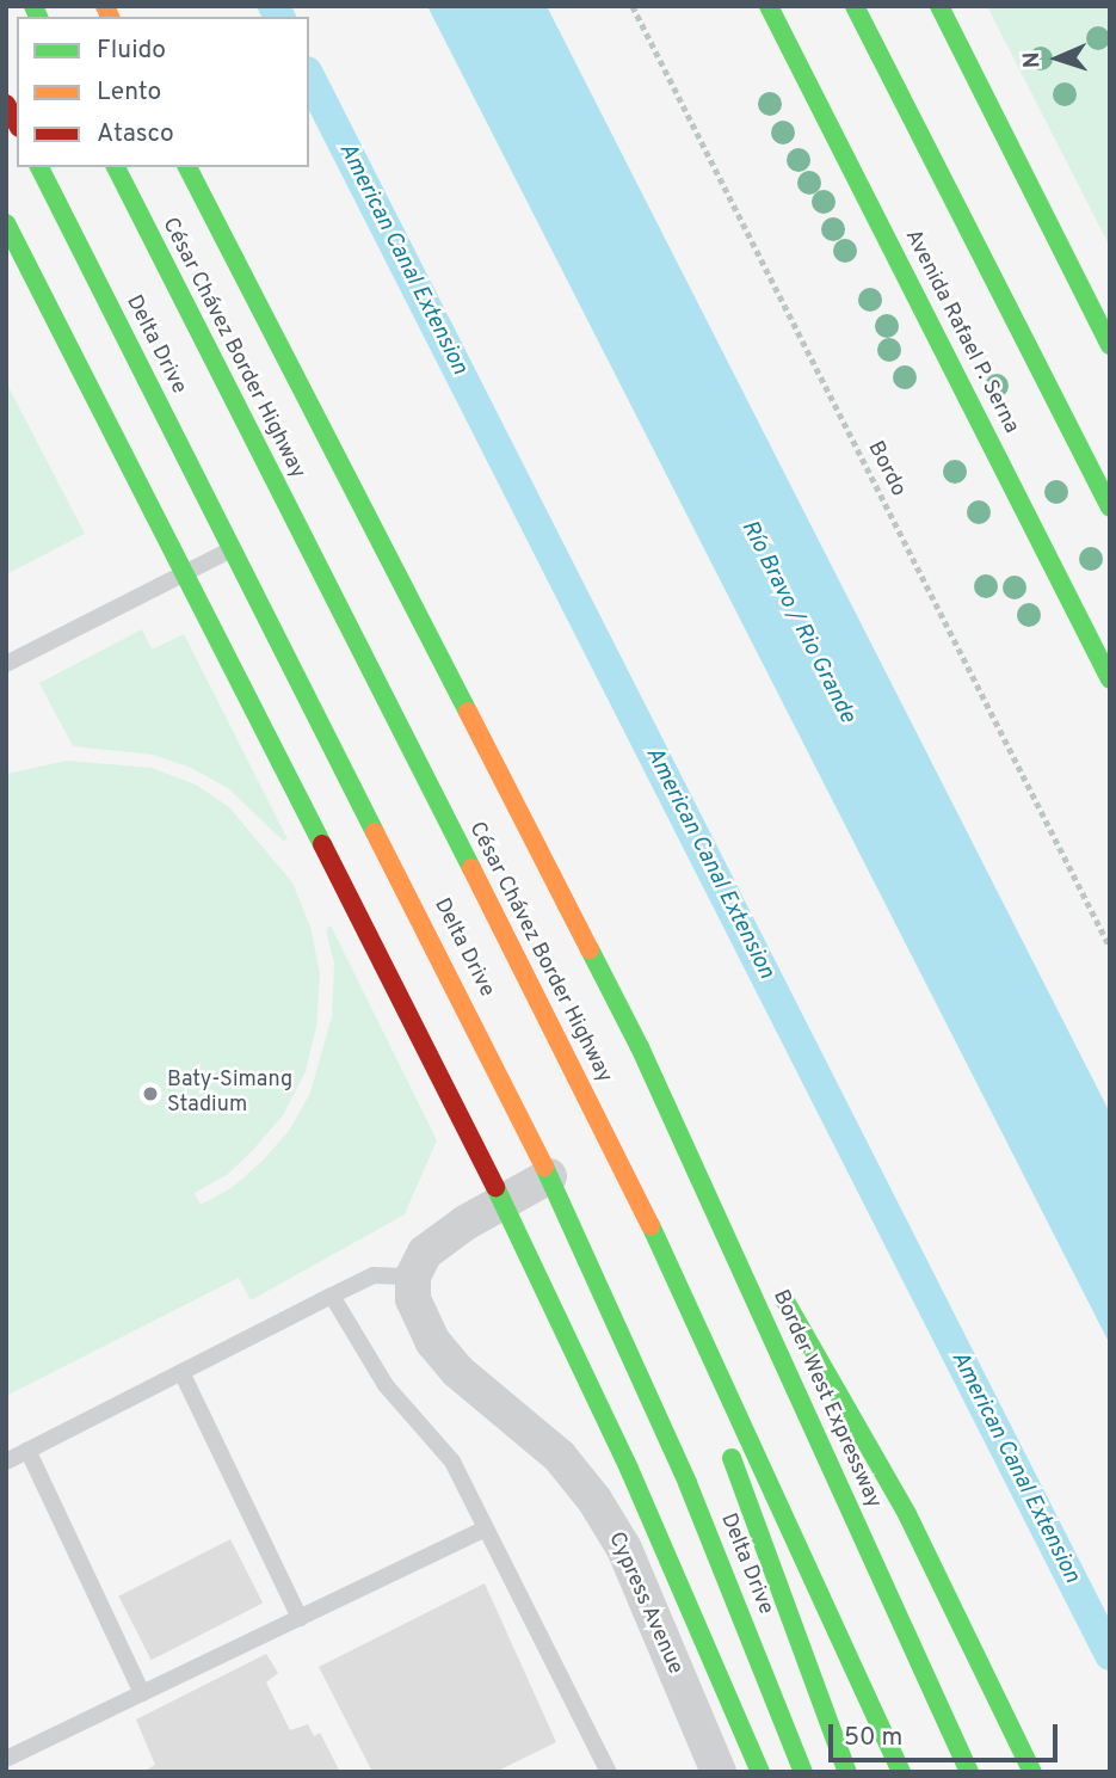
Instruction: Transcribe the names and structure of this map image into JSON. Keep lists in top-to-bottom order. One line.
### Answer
{"streets":{"main road":["Avenida Rafael P. Serna","Delta Drive","César Chávez Border Highway","Border West Expressway"],"street":["Cypress Avenue"],"path":["Bordo"]},"crossings":[["César Chávez Border Highway","Border West Expressway"]],"water":["American Canal Extension","Río Bravo / Rio Grande"],"places":["Baty-Simang Stadium"],"legend":["Fluido","Lento","Atasco"],"scale_bar":"50 m","north":"left"}
